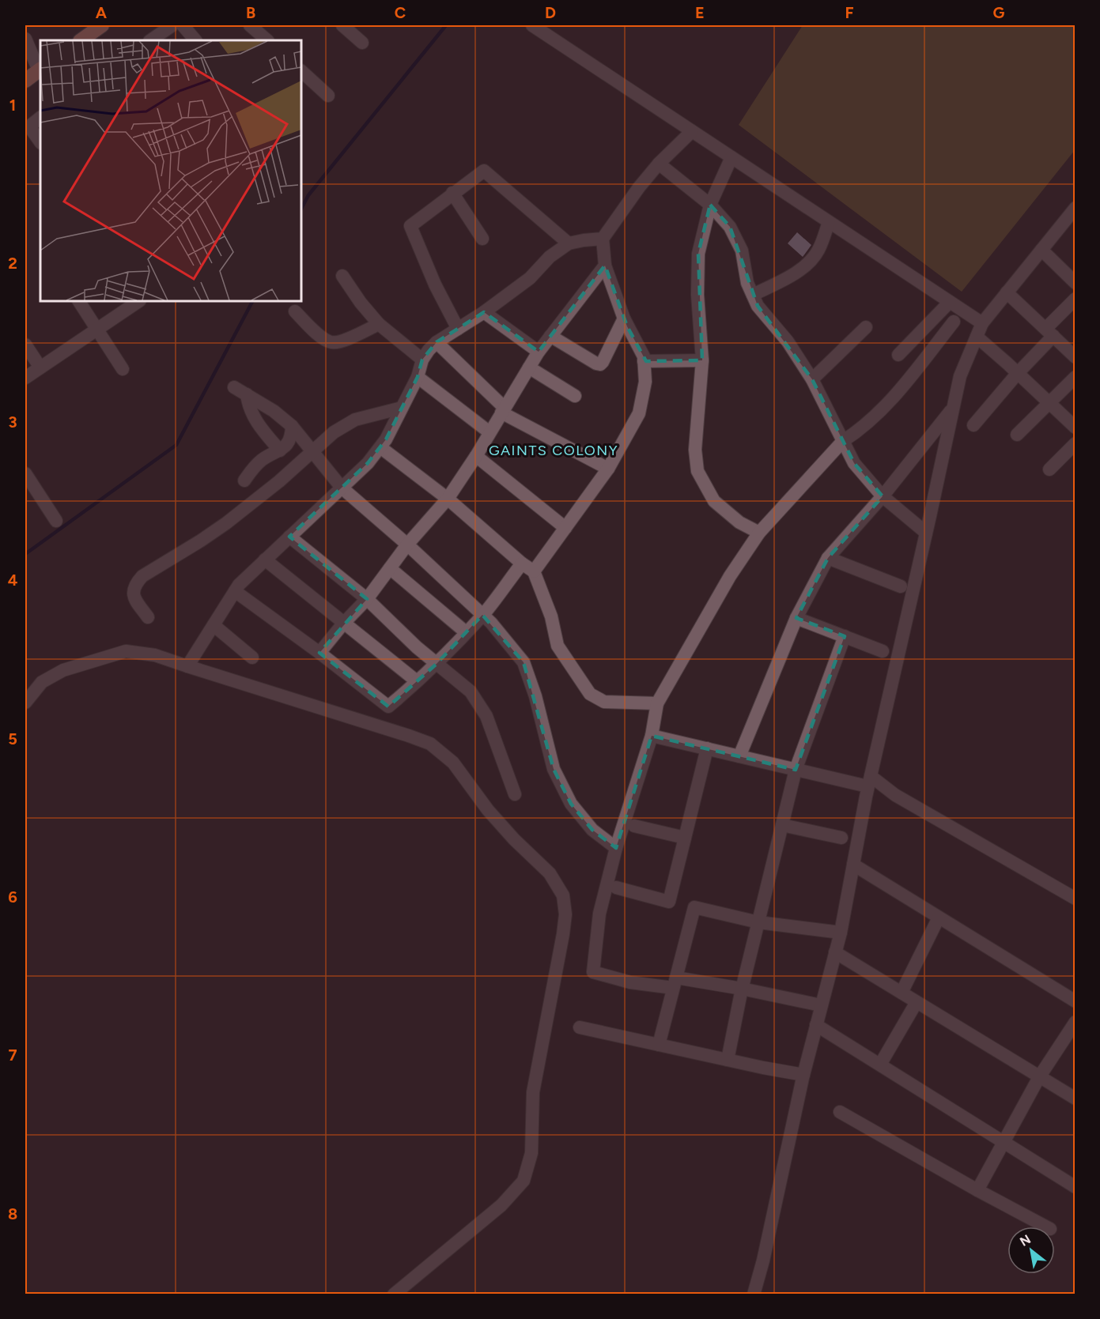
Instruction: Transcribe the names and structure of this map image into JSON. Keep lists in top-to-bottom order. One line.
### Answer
{"districts":["GAINTS COLONY"],"north":"top left","grid":{"columns":["A","B","C","D","E","F","G"],"rows":["1","2","3","4","5","6","7","8"]}}
